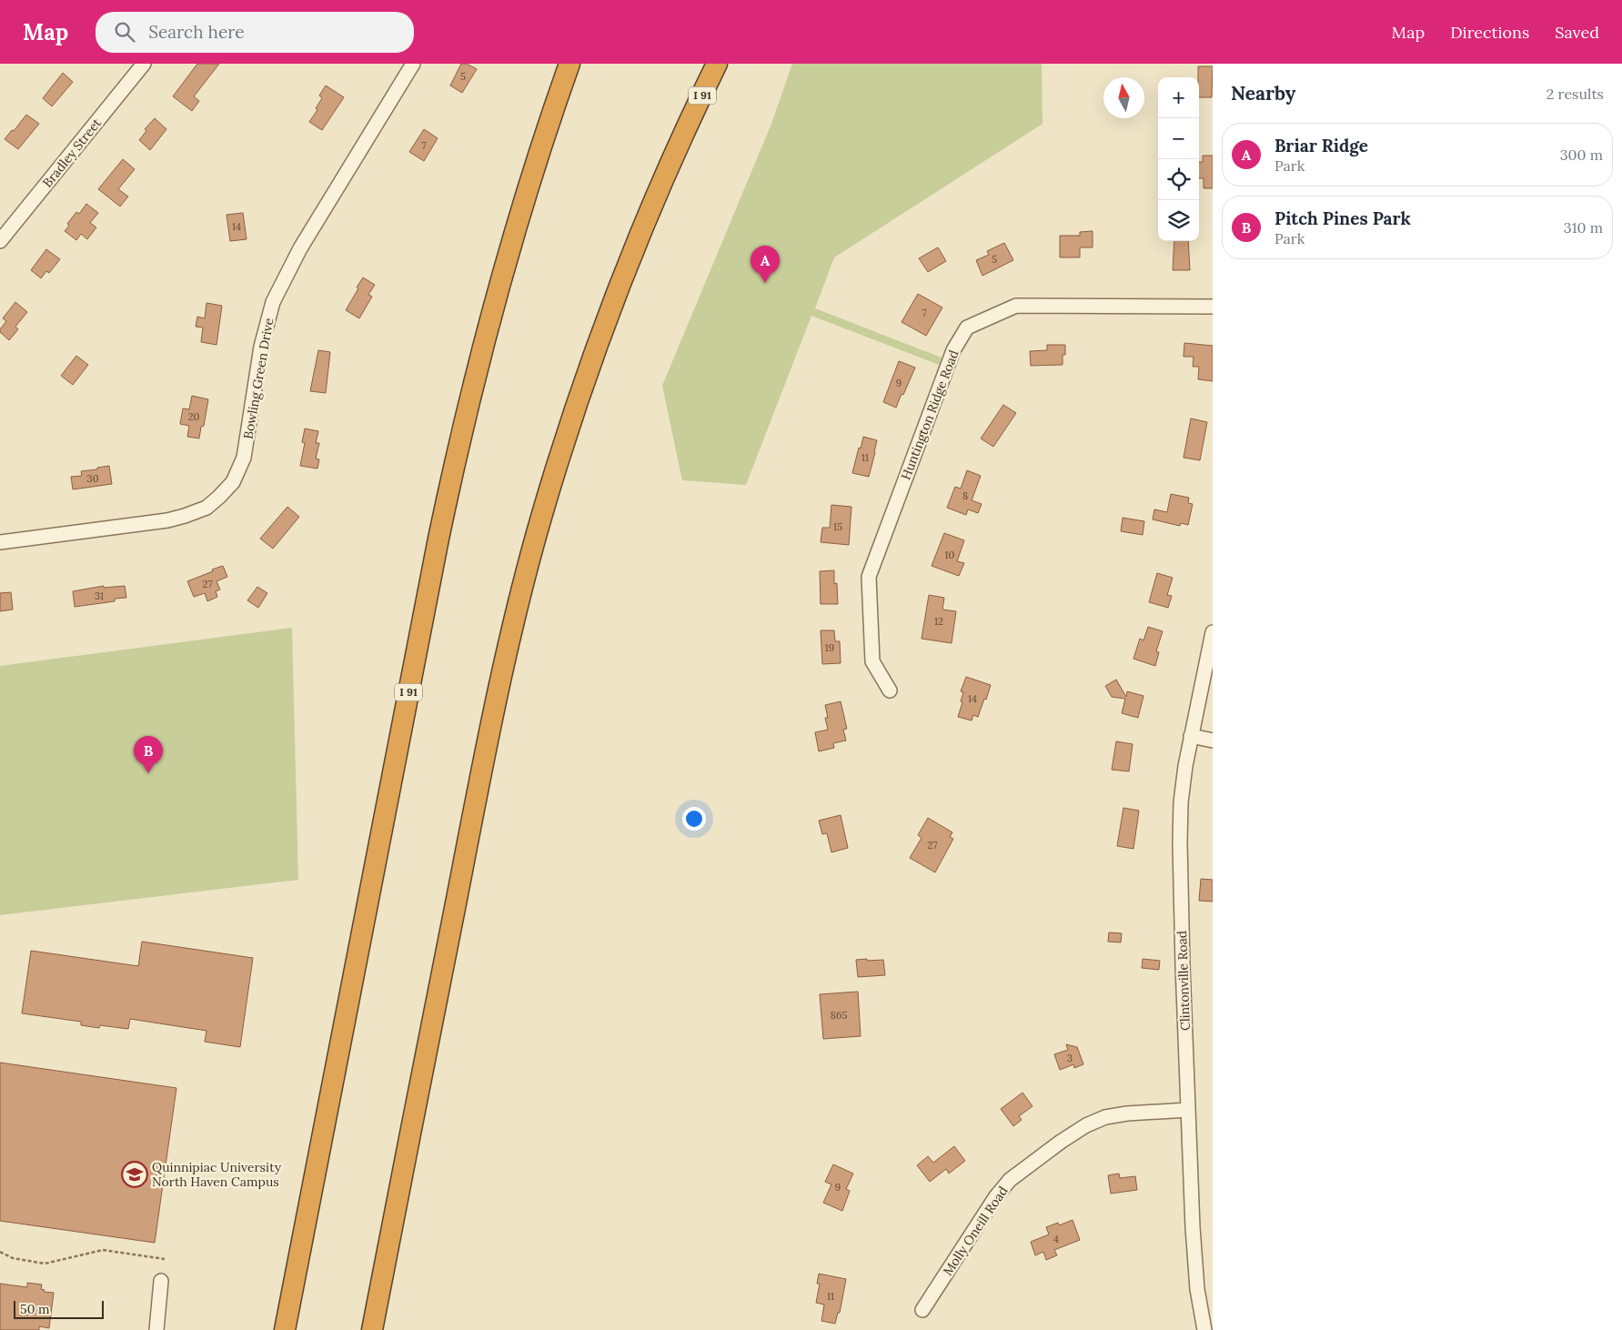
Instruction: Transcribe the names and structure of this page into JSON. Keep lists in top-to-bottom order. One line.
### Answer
{"streets":{"highway":["I 91"],"street":["Bradley Street","Bowling Green Drive","Huntington Ridge Road","Clintonville Road","Molly Oneill Road"]},"crossings":[["Clintonville Road","Molly Oneill Road"]],"places":{"school or university":["Quinnipiac University North Haven Campus"]},"house_numbers":["5","7","14","5","7","9","20","11","30","8","15","10","27","31","12","19","14","27","865","3","9","4","11"],"scale_bar":"50 m","north":"top","page":{"header":"Map","search":"Search here","nav":["Map","Directions","Saved"],"heading":["Nearby","2 results"],"map_buttons":["+","−"],"list":[{"mark":"A","name":"Briar Ridge","note":"Park","value":"300 m"},{"mark":"B","name":"Pitch Pines Park","note":"Park","value":"310 m"}],"pins":["A","B"],"scale":"50 m"}}
